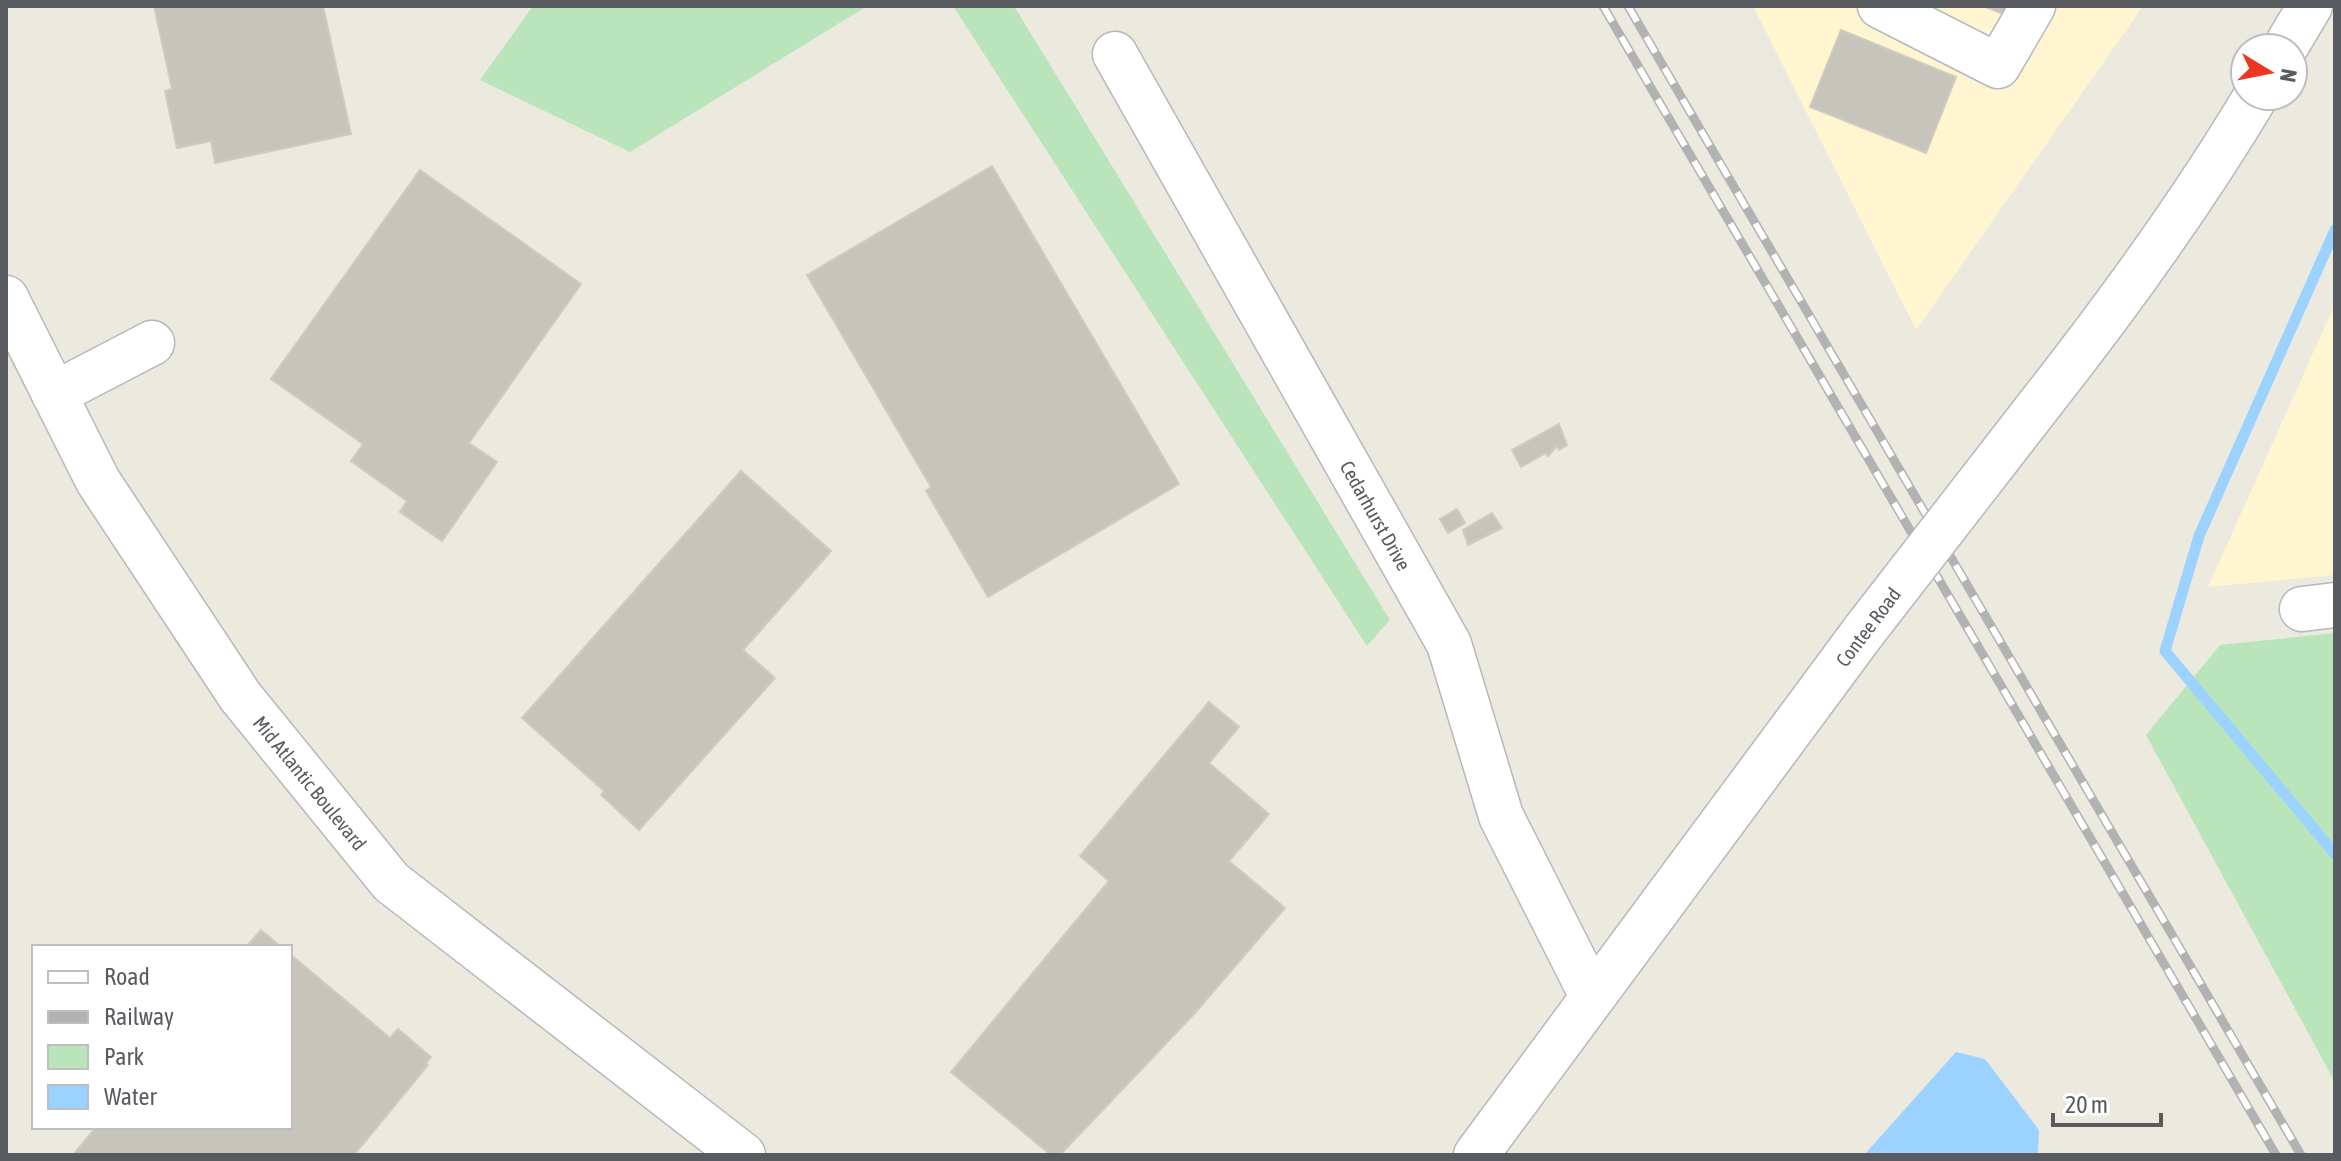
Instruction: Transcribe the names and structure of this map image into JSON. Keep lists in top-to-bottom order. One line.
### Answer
{"streets":{"street":["Cedarhurst Drive","Contee Road","Mid Atlantic Boulevard"]},"crossings":[["Cedarhurst Drive","Contee Road"]],"legend":["Road","Railway","Park","Water"],"scale_bar":"20 m","north":"right"}
